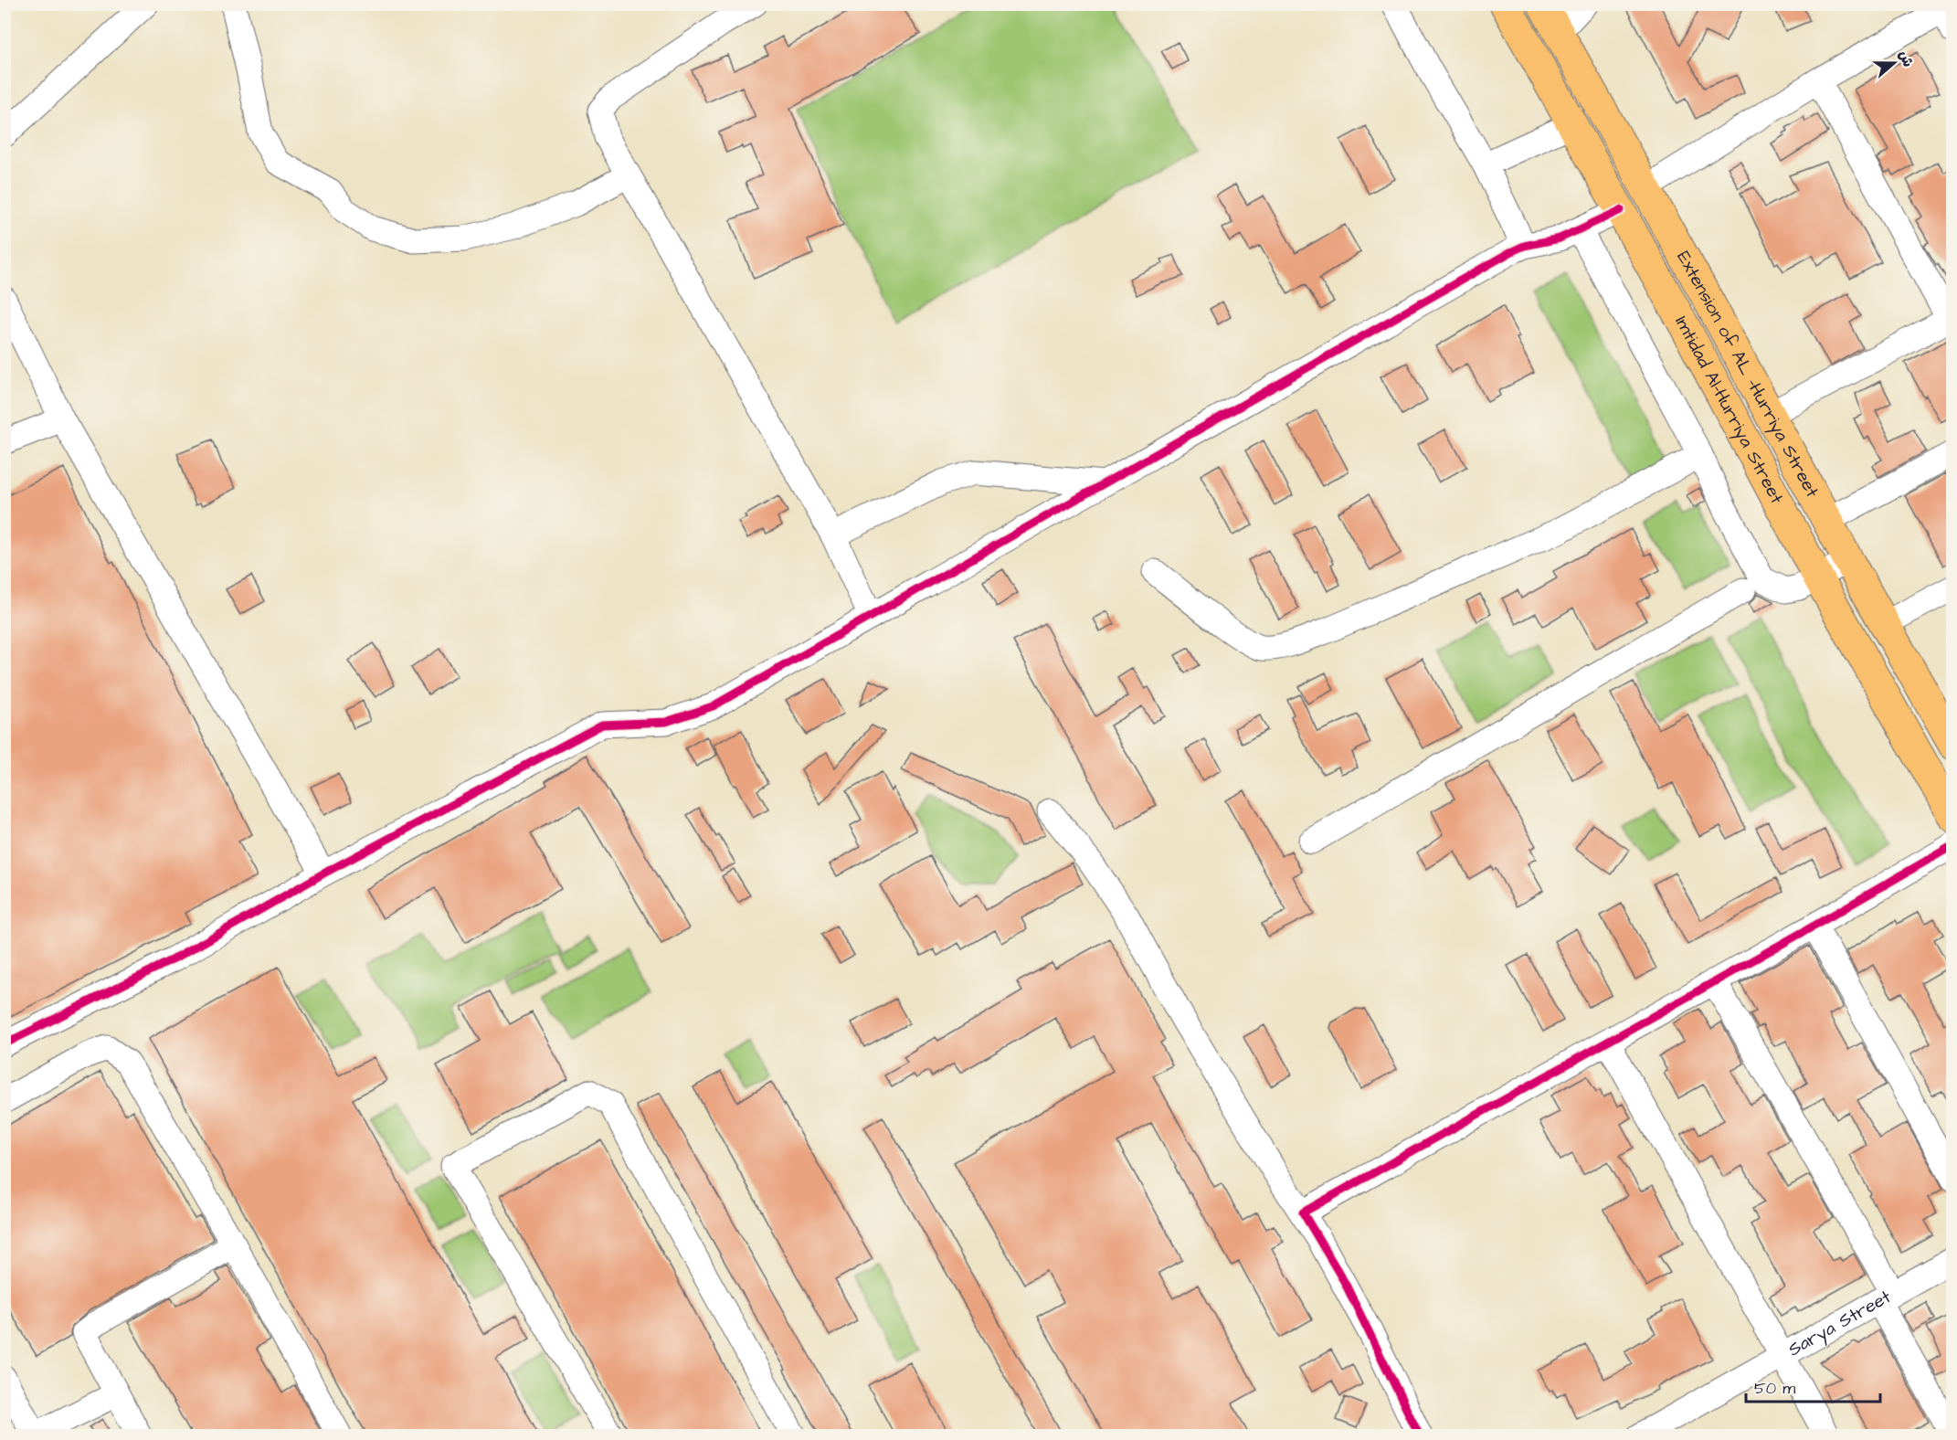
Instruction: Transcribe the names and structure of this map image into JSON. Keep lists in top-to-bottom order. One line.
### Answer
{"streets":{"main road":["Extension of AL -Hurriya Street","Imtidad Al-Hurriya Street"],"street":["Sarya Street"]},"scale_bar":"50 m","north":"right"}
